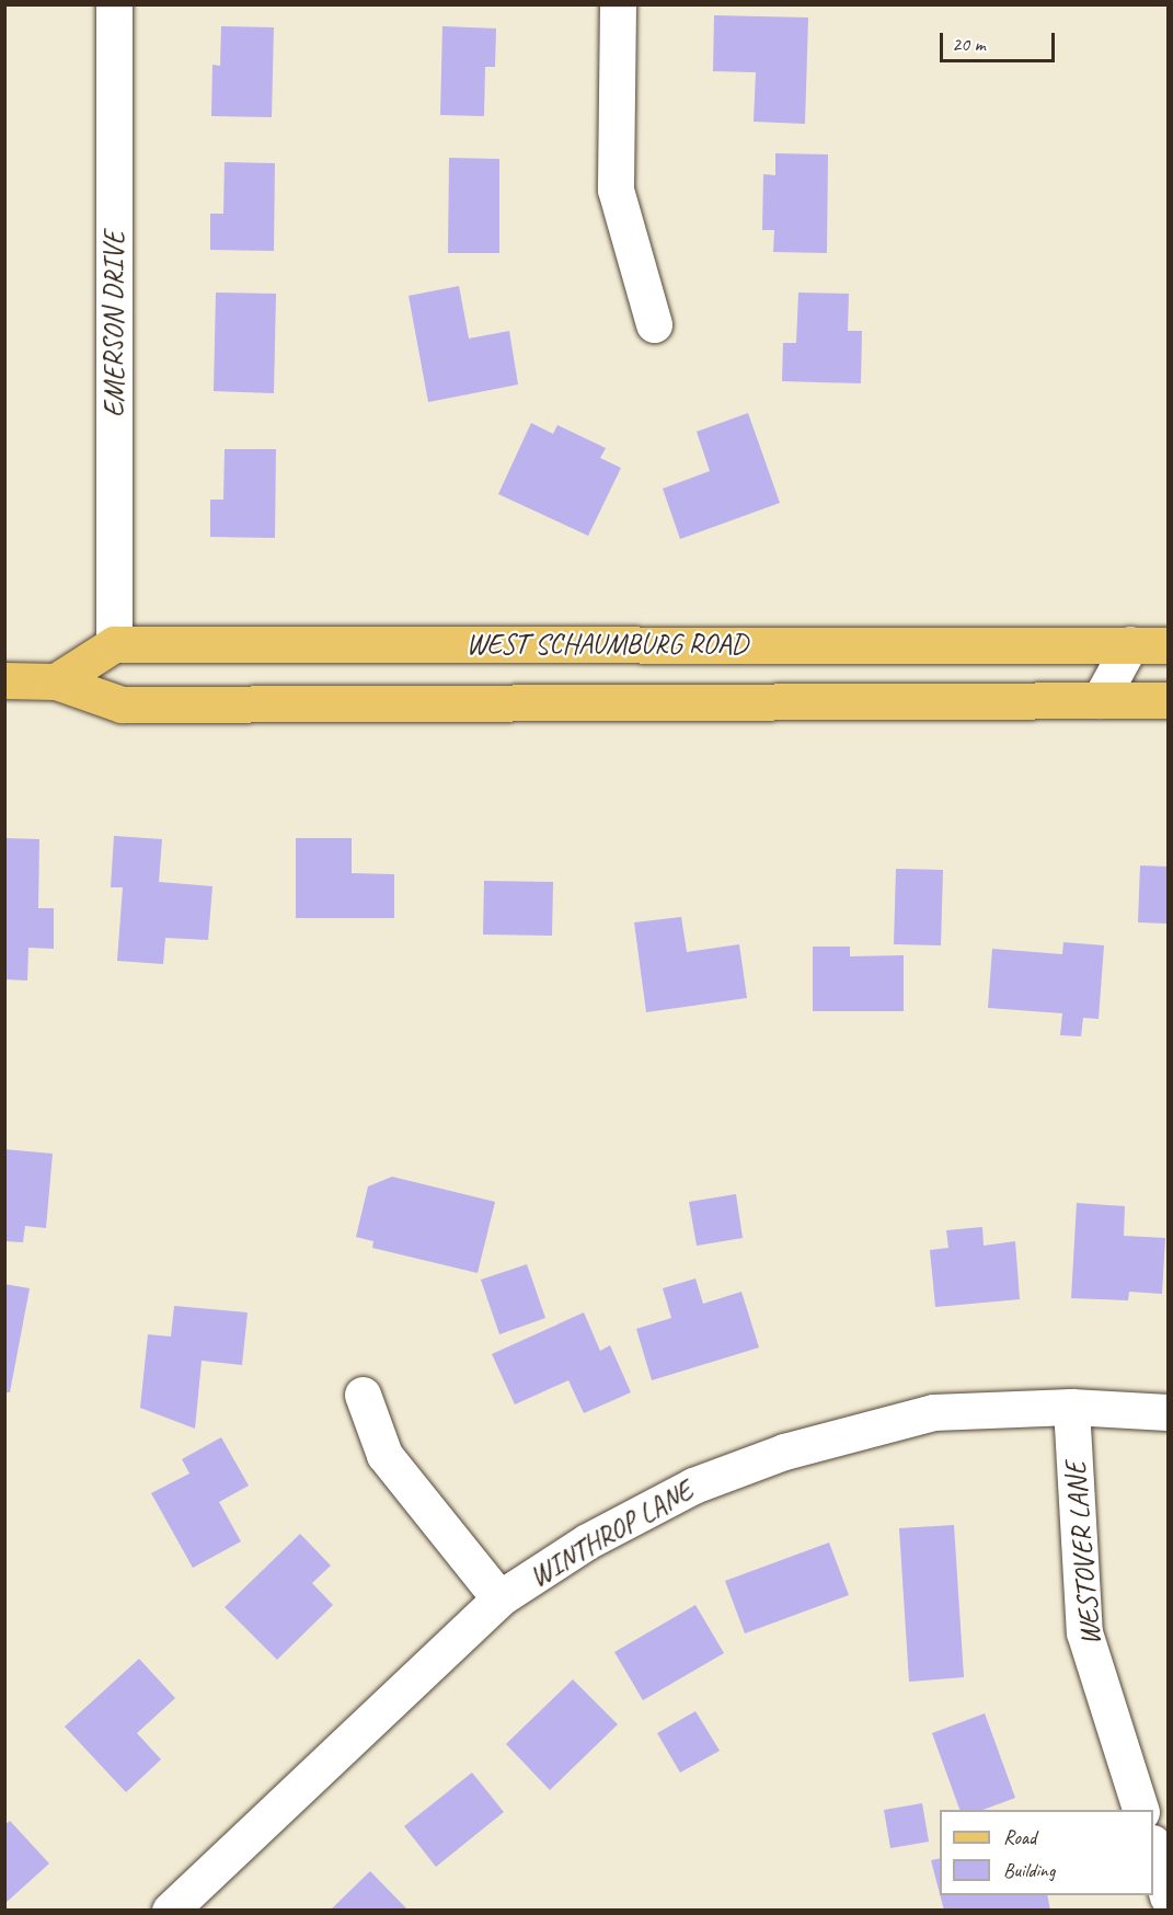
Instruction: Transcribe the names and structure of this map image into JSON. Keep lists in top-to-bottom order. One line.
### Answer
{"streets":{"main road":["WEST SCHAUMBURG ROAD"],"street":["EMERSON DRIVE","WINTHROP LANE","WESTOVER LANE"]},"crossings":[["EMERSON DRIVE","WEST SCHAUMBURG ROAD"],["WINTHROP LANE","WESTOVER LANE"]],"legend":["Road","Building"],"scale_bar":"20 m"}
